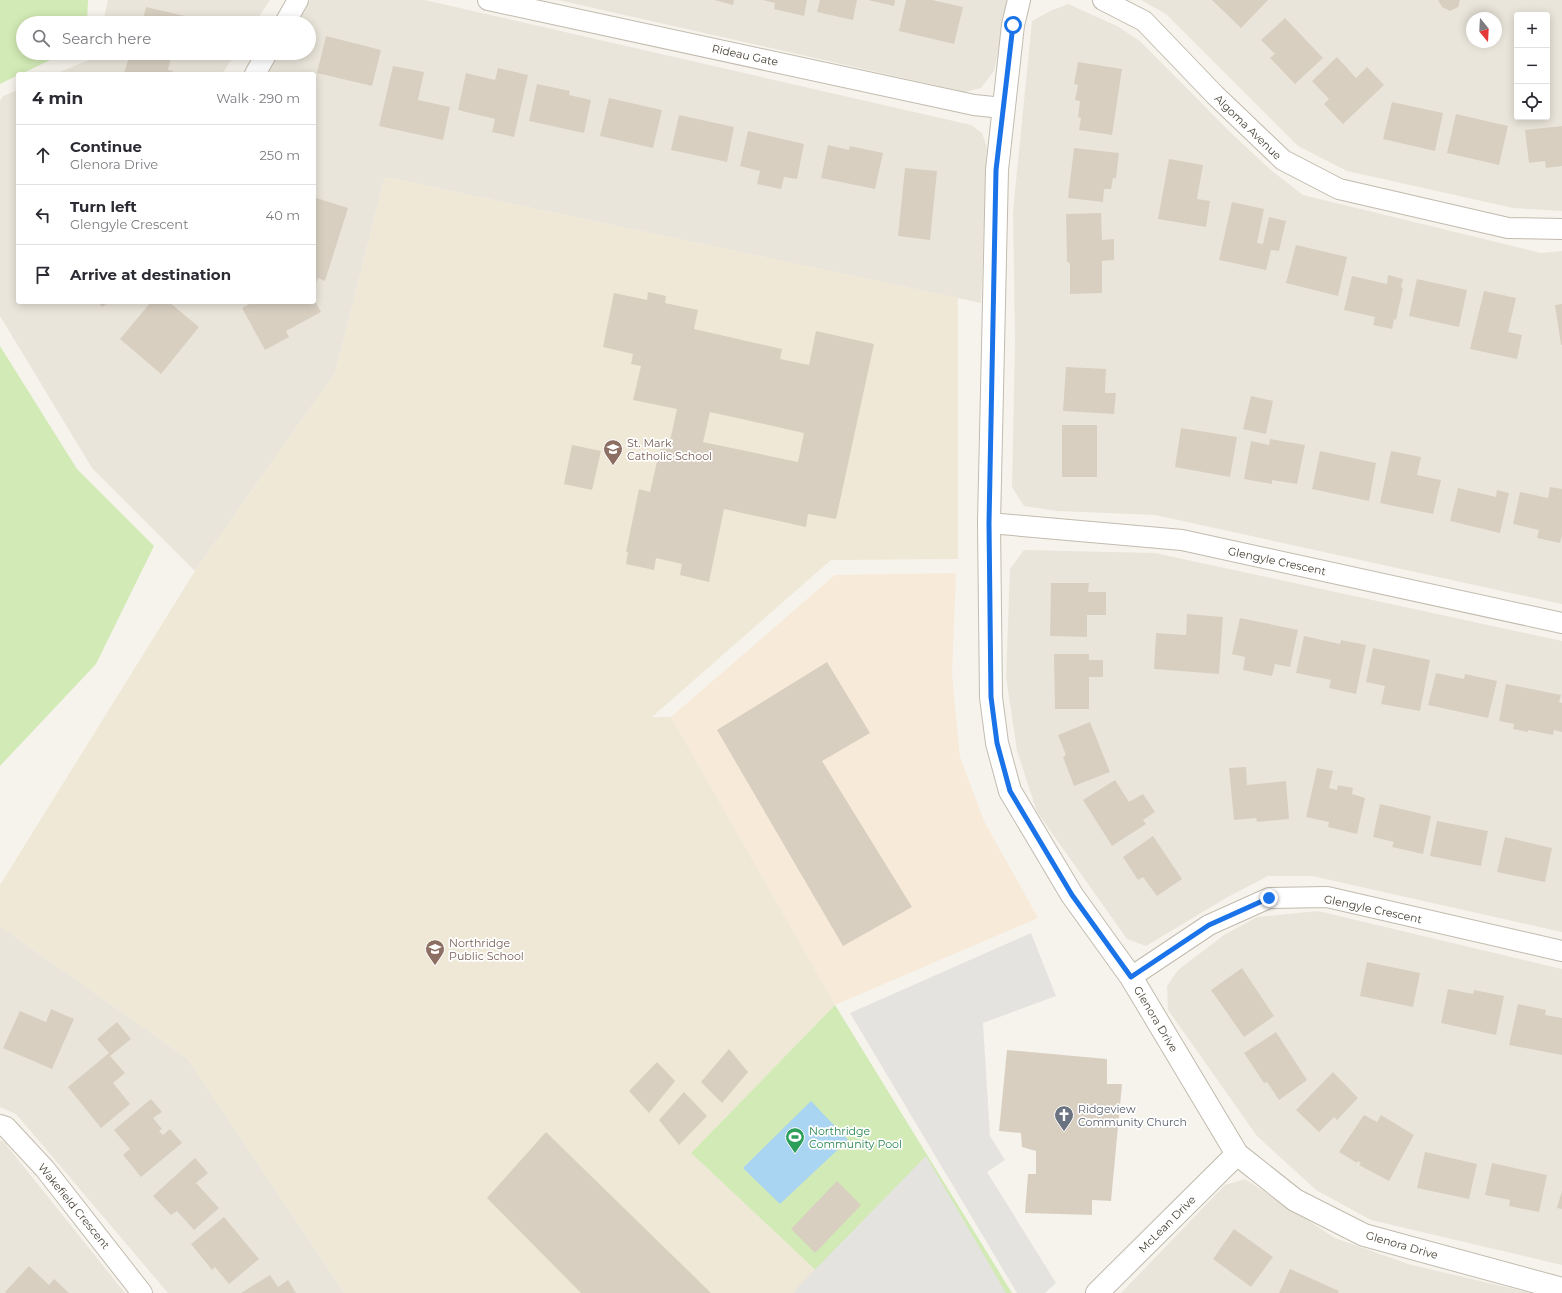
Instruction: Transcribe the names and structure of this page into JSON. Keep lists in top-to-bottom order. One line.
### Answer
{"streets":{"street":["Rideau Gate","Algoma Avenue","Glengyle Crescent","Glenora Drive","Wakefield Crescent","McLean Drive"]},"crossings":[["Rideau Gate","Glenora Drive"],["Glengyle Crescent","Glenora Drive"],["Glenora Drive","McLean Drive"]],"places":{"school or university":["St. Mark Catholic School","Northridge Public School"],"church":["Ridgeview Community Church"],"sports":["Northridge Community Pool"]},"north":"bottom","page":{"map_buttons":["+","−"],"search":"Search here","heading":["4 min","Walk · 290 m"],"list":[["Continue","Glenora Drive","250 m"],["Turn left","Glengyle Crescent","40 m"],"Arrive at destination"]}}
